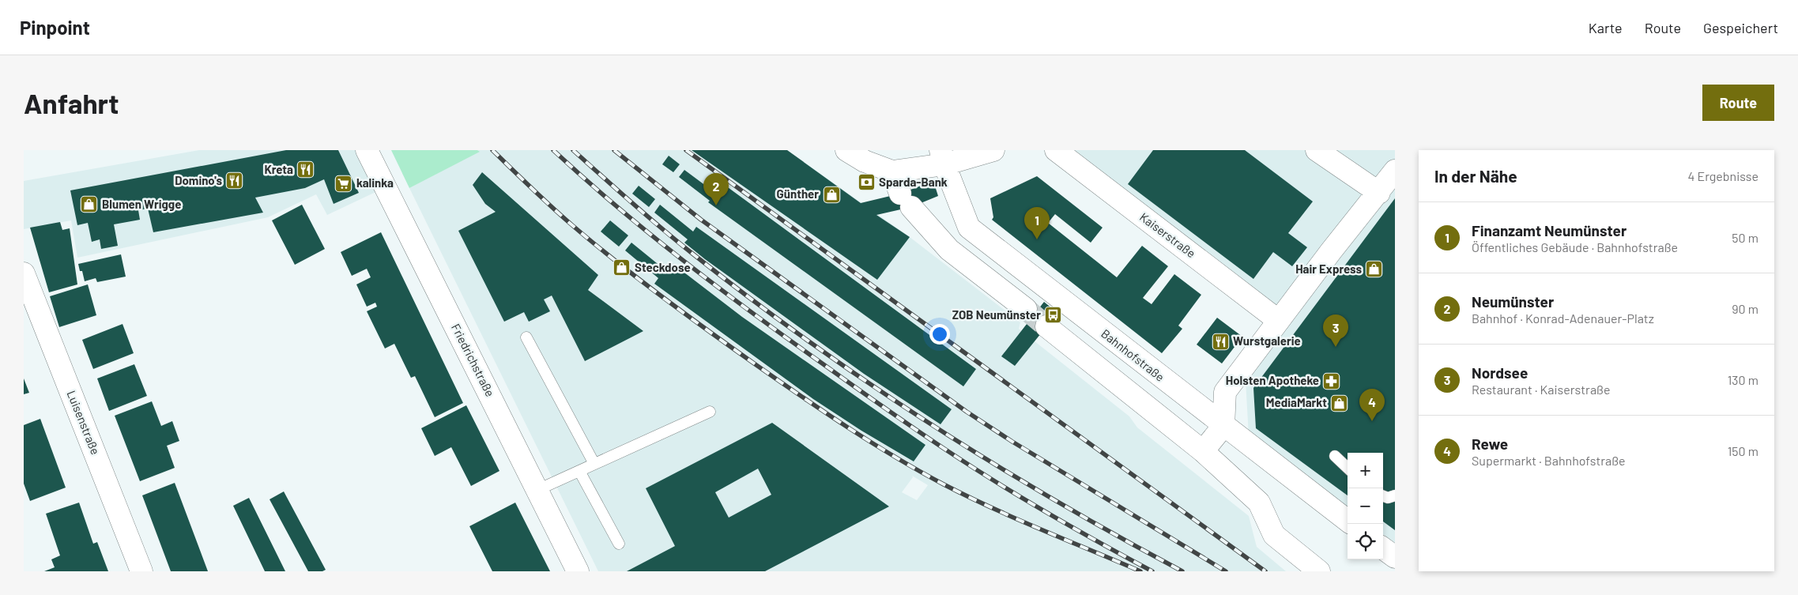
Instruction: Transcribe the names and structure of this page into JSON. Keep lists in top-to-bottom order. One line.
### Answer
{"streets":{"street":["Kaiserstraße","Bahnhofstraße","Friedrichstraße","Luisenstraße"]},"places":{"restaurant":["Kreta","Domino's","Wurstgalerie"],"bank":["Sparda-Bank"],"supermarket":["kalinka"],"shop":["Günther","Blumen Wrigge","Steckdose","Hair Express","MediaMarkt"],"bus stop":["ZOB Neumünster"],"pharmacy":["Holsten Apotheke"]},"page":{"header":"Pinpoint","nav":["Karte","Route","Gespeichert"],"buttons":"Route","title":"Anfahrt","heading":["In der Nähe","4 Ergebnisse"],"pins":["2","1","3","4"],"list":[{"mark":"1","name":"Finanzamt Neumünster","note":"Öffentliches Gebäude · Bahnhofstraße","value":"50 m"},{"mark":"2","name":"Neumünster","note":"Bahnhof · Konrad-Adenauer-Platz","value":"90 m"},{"mark":"3","name":"Nordsee","note":"Restaurant · Kaiserstraße","value":"130 m"},{"mark":"4","name":"Rewe","note":"Supermarkt · Bahnhofstraße","value":"150 m"}],"map_buttons":["+","−"]}}
